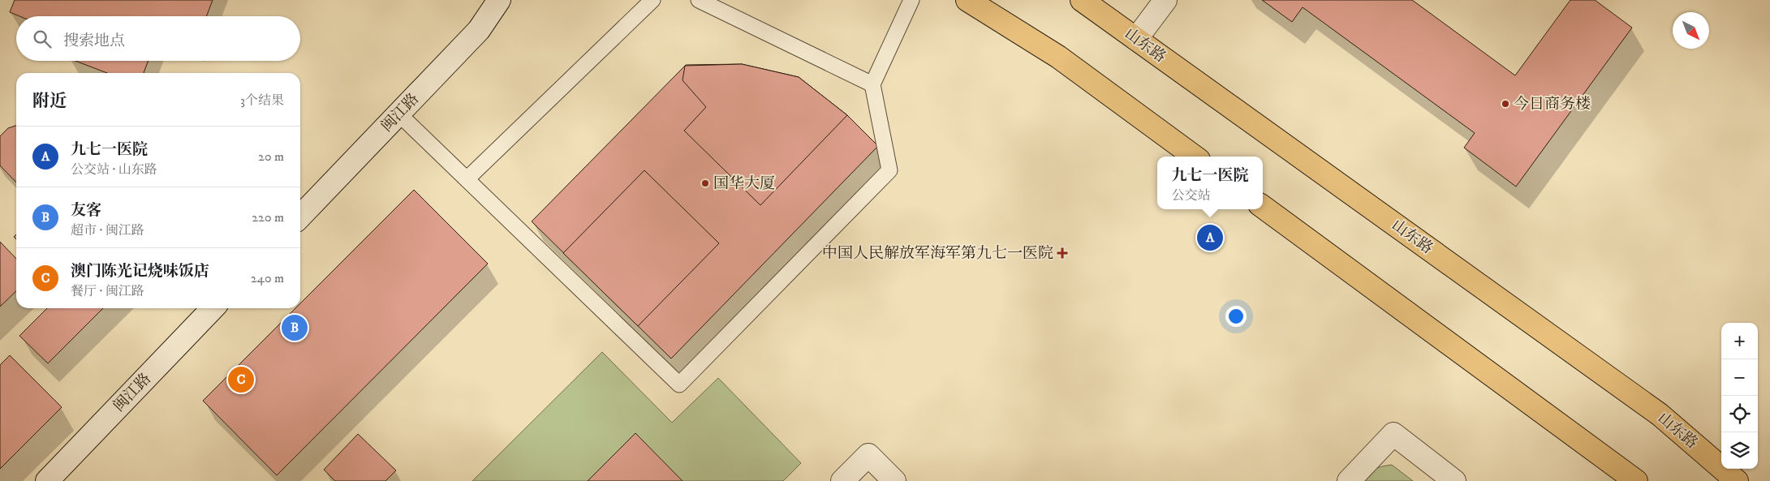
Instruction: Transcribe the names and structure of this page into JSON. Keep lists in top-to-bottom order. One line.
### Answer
{"streets":{"main road":["山东路"],"street":["闽江路"]},"places":{"other":["今日商务楼","国华大厦"],"health":["中国人民解放军海军第九七一医院"]},"north":"bottom right","page":{"search":"搜索地点","heading":["附近","3个结果"],"list":[{"mark":"A","name":"九七一医院","note":"公交站 · 山东路","value":"20 m"},{"mark":"B","name":"友客","note":"超市 · 闽江路","value":"220 m"},{"mark":"C","name":"澳门陈光记烧味饭店","note":"餐厅 · 闽江路","value":"240 m"}],"popup":["九七一医院","公交站"],"pins":["A","B","C"],"map_buttons":["+","−"]}}
